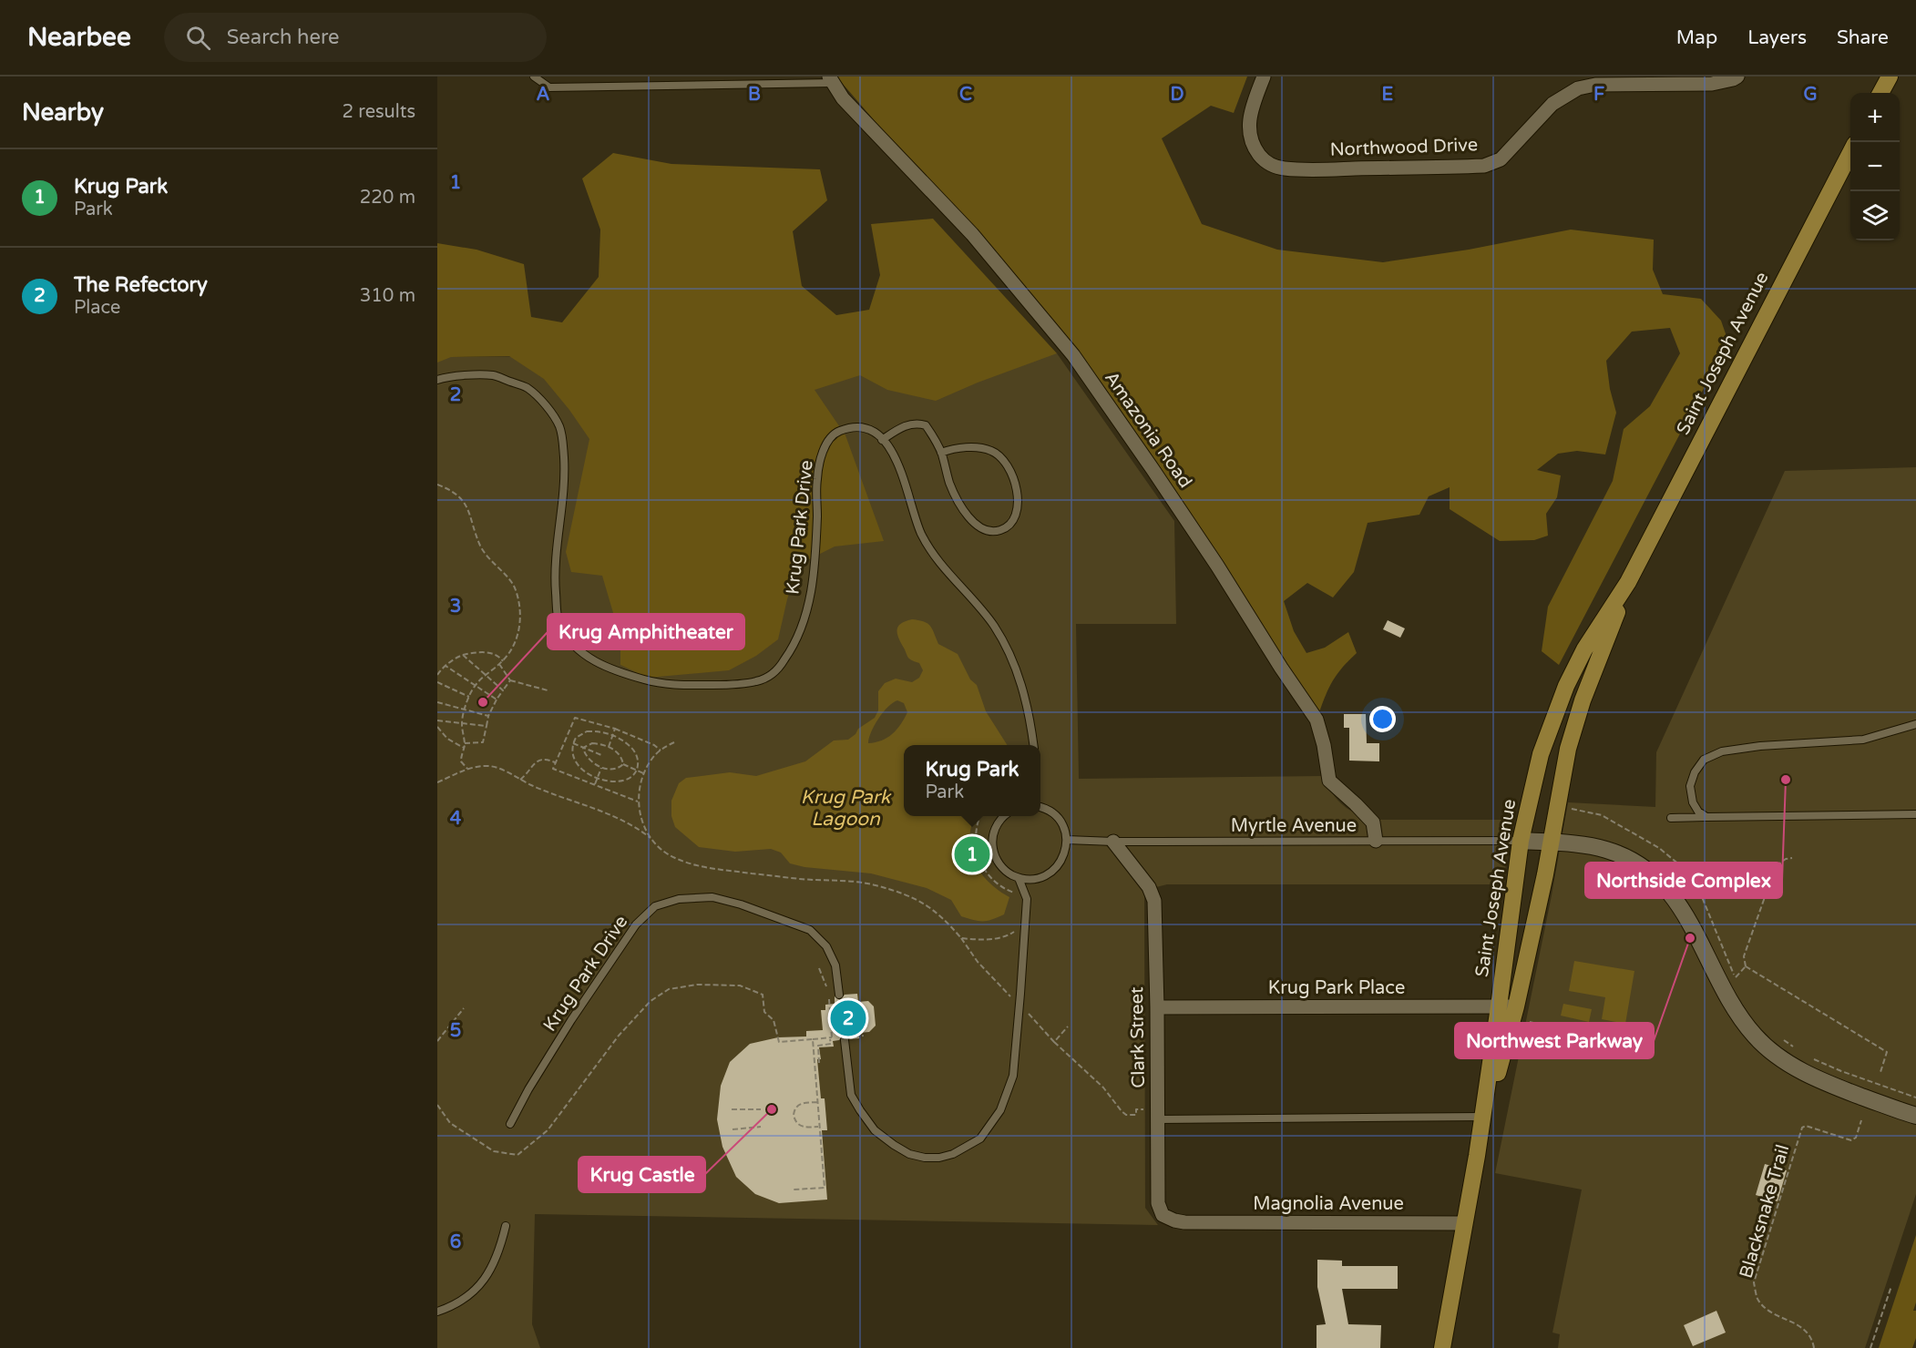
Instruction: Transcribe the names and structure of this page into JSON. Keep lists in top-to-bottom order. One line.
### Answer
{"streets":{"main road":["Saint Joseph Avenue"],"street":["Northwood Drive","Amazonia Road","Krug Park Place","Clark Street","Magnolia Avenue"],"lane":["Krug Park Drive","Myrtle Avenue"],"path":["Blacksnake Trail"]},"crossings":[["Saint Joseph Avenue","Myrtle Avenue"],["Saint Joseph Avenue","Krug Park Place"],["Saint Joseph Avenue","Magnolia Avenue"],["Amazonia Road","Myrtle Avenue"],["Myrtle Avenue","Clark Street"],["Krug Park Place","Clark Street"],["Clark Street","Magnolia Avenue"]],"water":["Krug Park Lagoon"],"places":["Krug Amphitheater","Northside Complex","Northwest Parkway","Krug Castle"],"page":{"header":"Nearbee","search":"Search here","nav":["Map","Layers","Share"],"heading":["Nearby","2 results"],"map_buttons":["+","−"],"list":[{"mark":"1","name":"Krug Park","note":"Park","value":"220 m"},{"mark":"2","name":"The Refectory","note":"Place","value":"310 m"}],"popup":["Krug Park","Park"],"pins":["1","2"]},"grid":{"columns":["A","B","C","D","E","F","G"],"rows":["1","2","3","4","5","6"]}}
